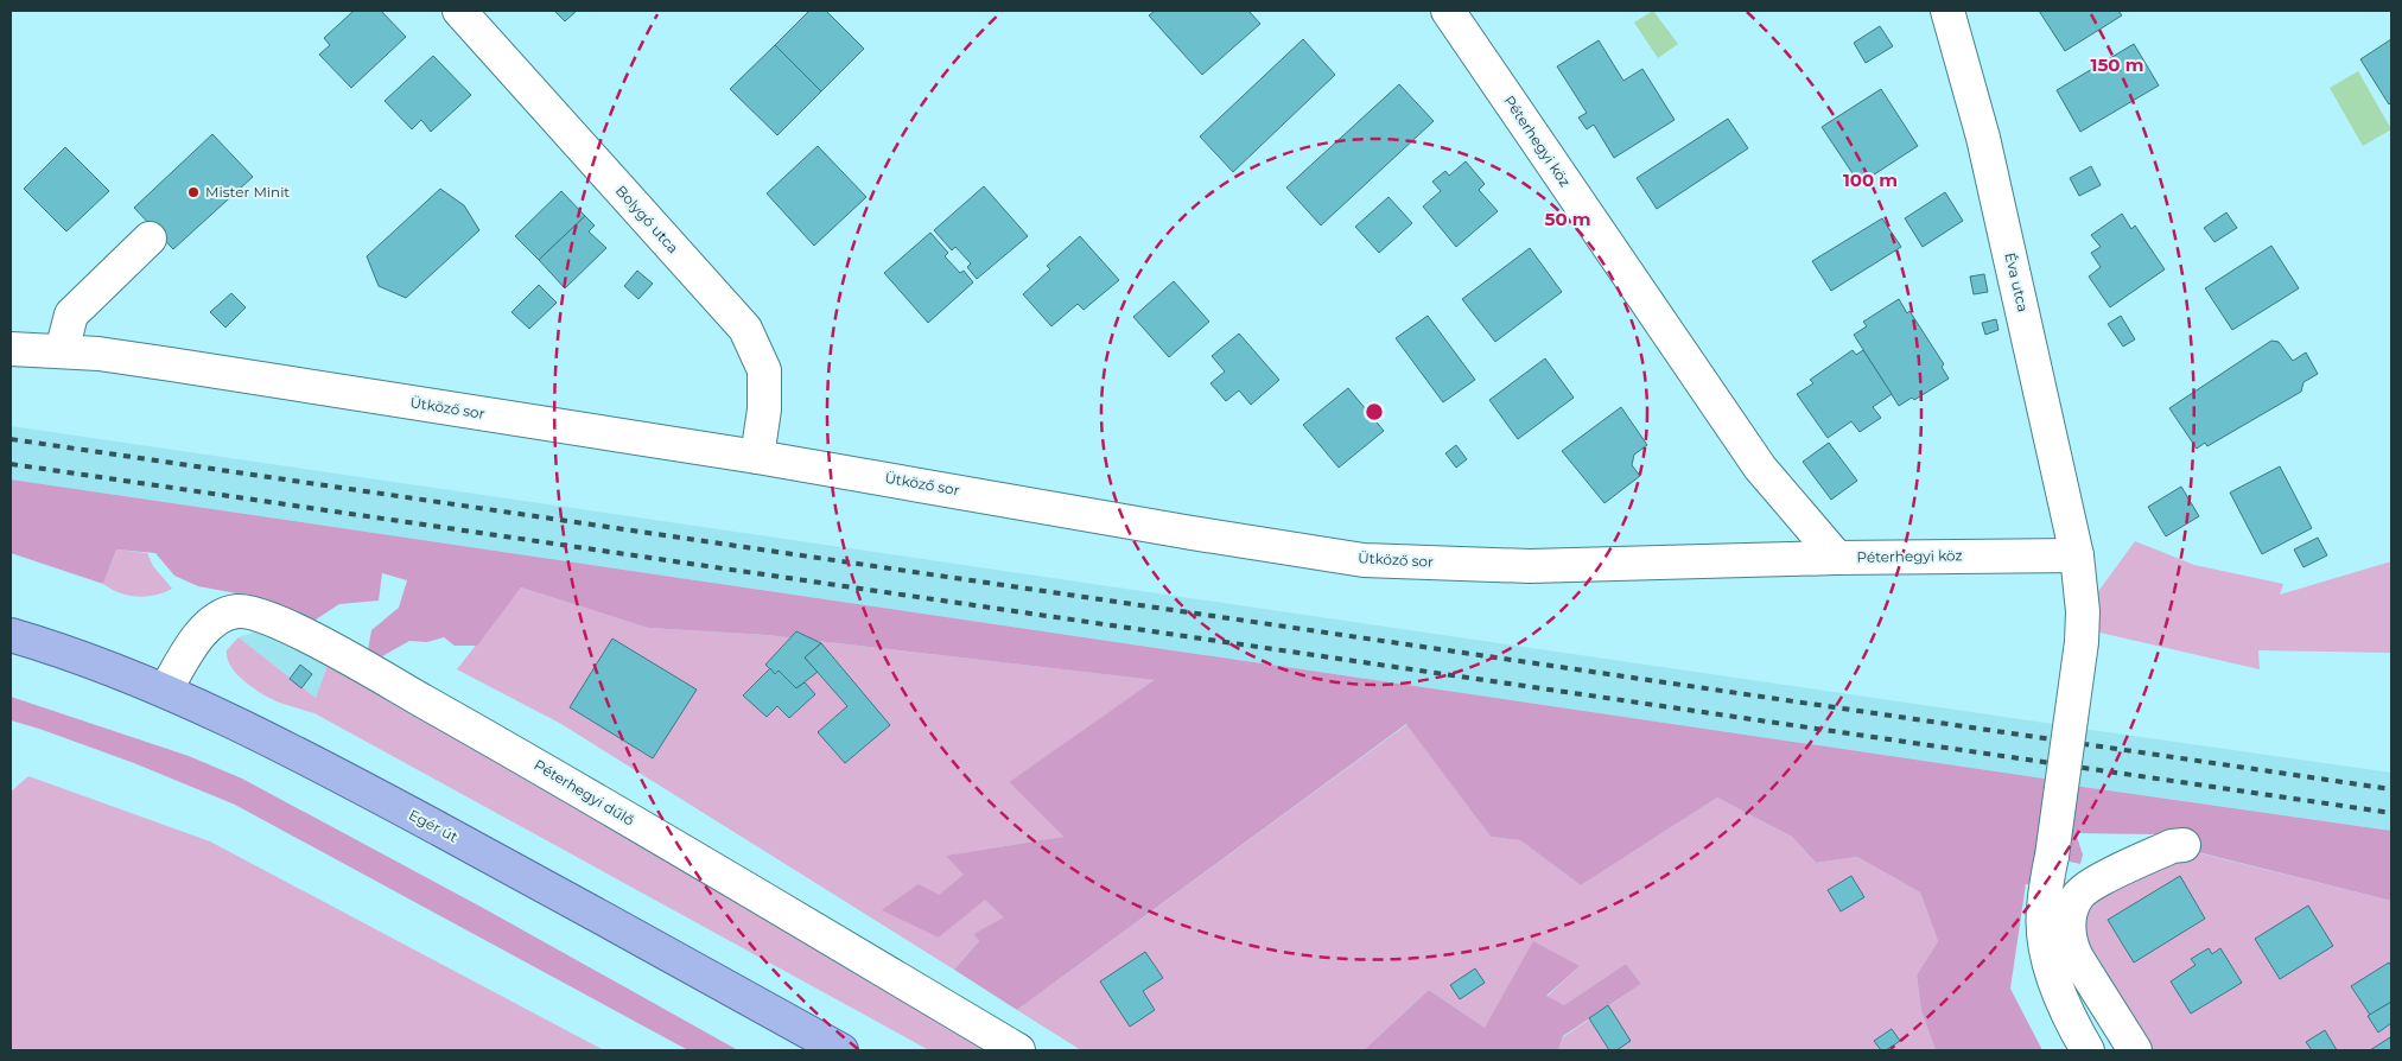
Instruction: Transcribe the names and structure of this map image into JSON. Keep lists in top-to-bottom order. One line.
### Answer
{"streets":{"main road":["Egér út"],"street":["Péterhegyi köz","Bolygó utca","Éva utca","Ütköző sor","Péterhegyi dűlő"]},"crossings":[["Péterhegyi köz","Éva utca"],["Péterhegyi köz","Ütköző sor"],["Bolygó utca","Ütköző sor"],["Péterhegyi dűlő","Egér út"]],"places":["Mister Minit"],"rings":["150 m","100 m","50 m"]}
